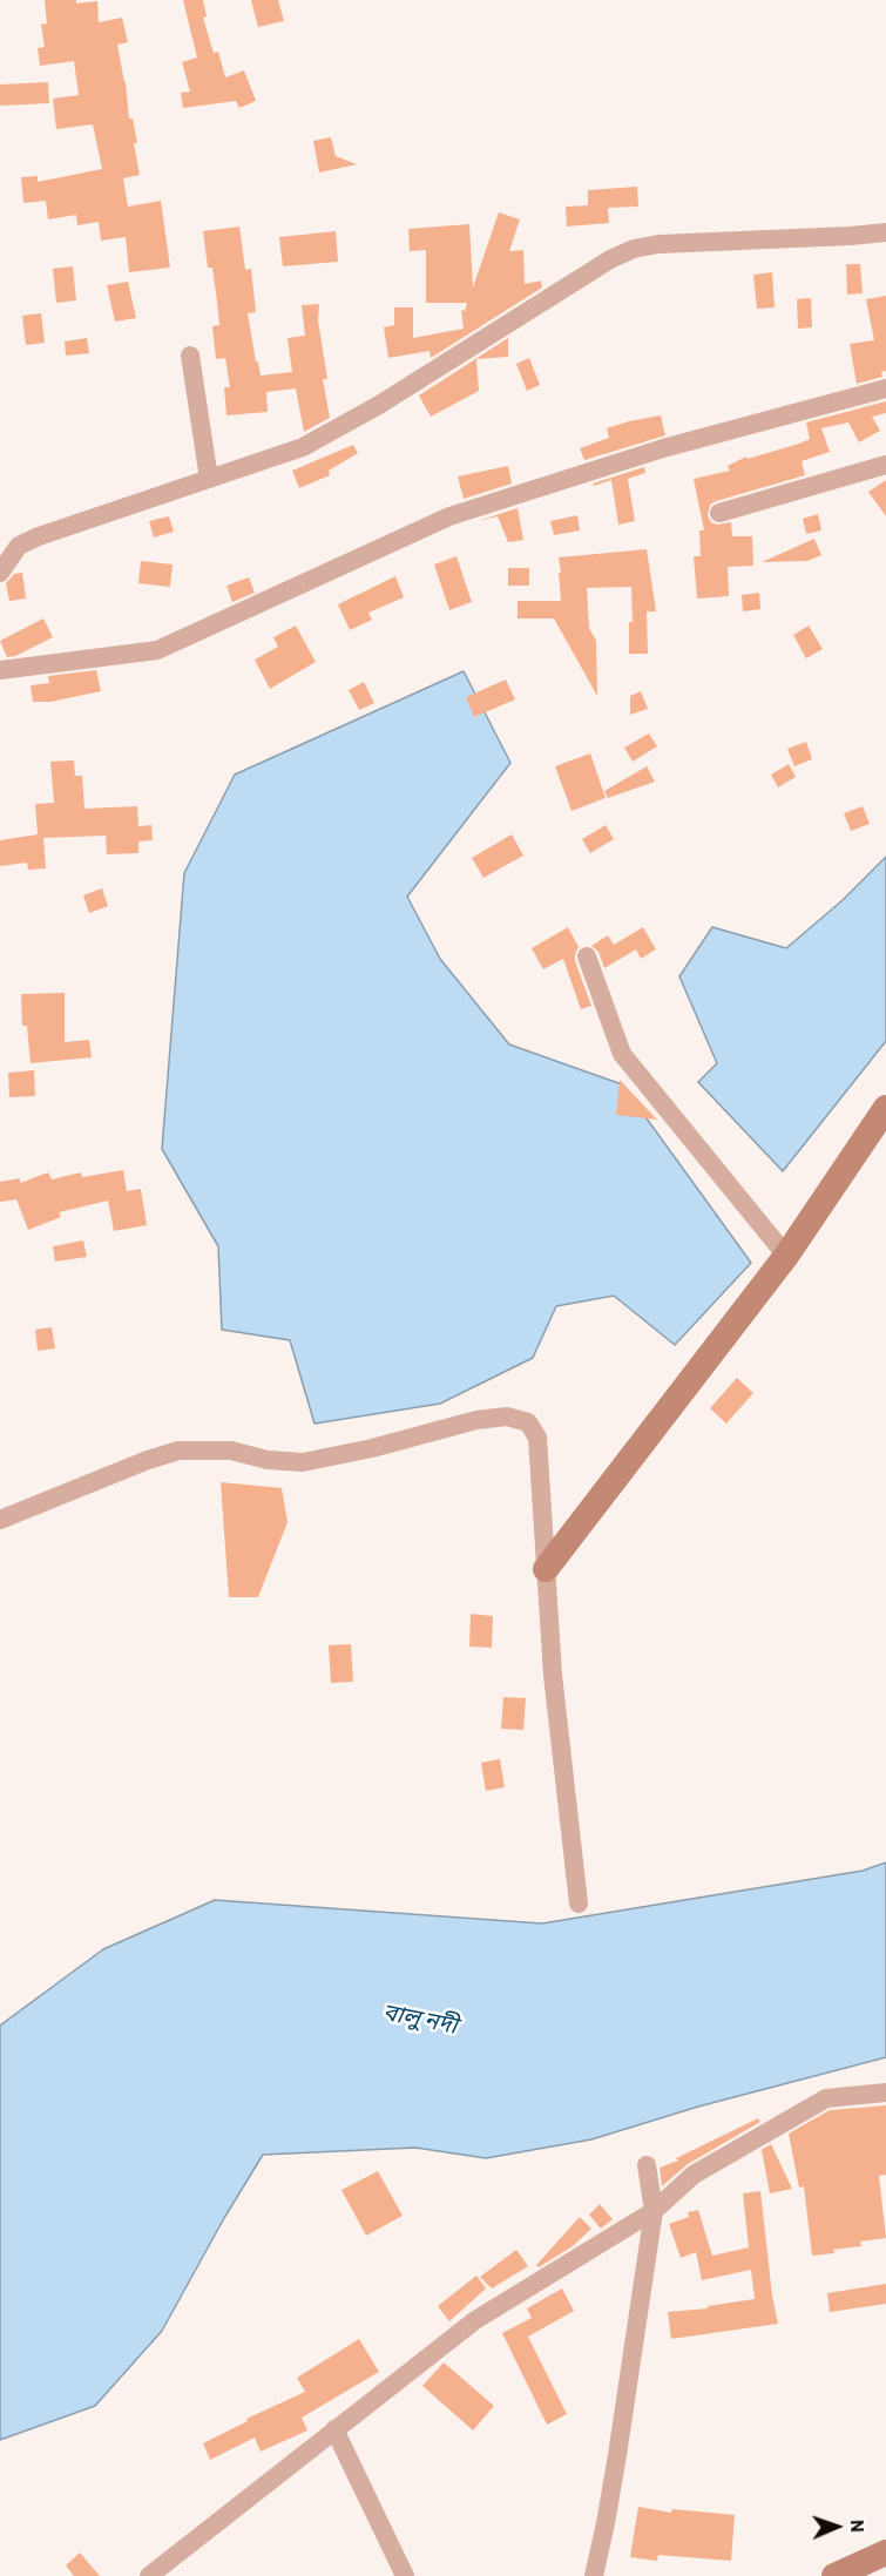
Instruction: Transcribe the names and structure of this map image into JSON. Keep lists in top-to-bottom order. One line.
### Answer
{"water":["বালু নদী"],"north":"right"}
